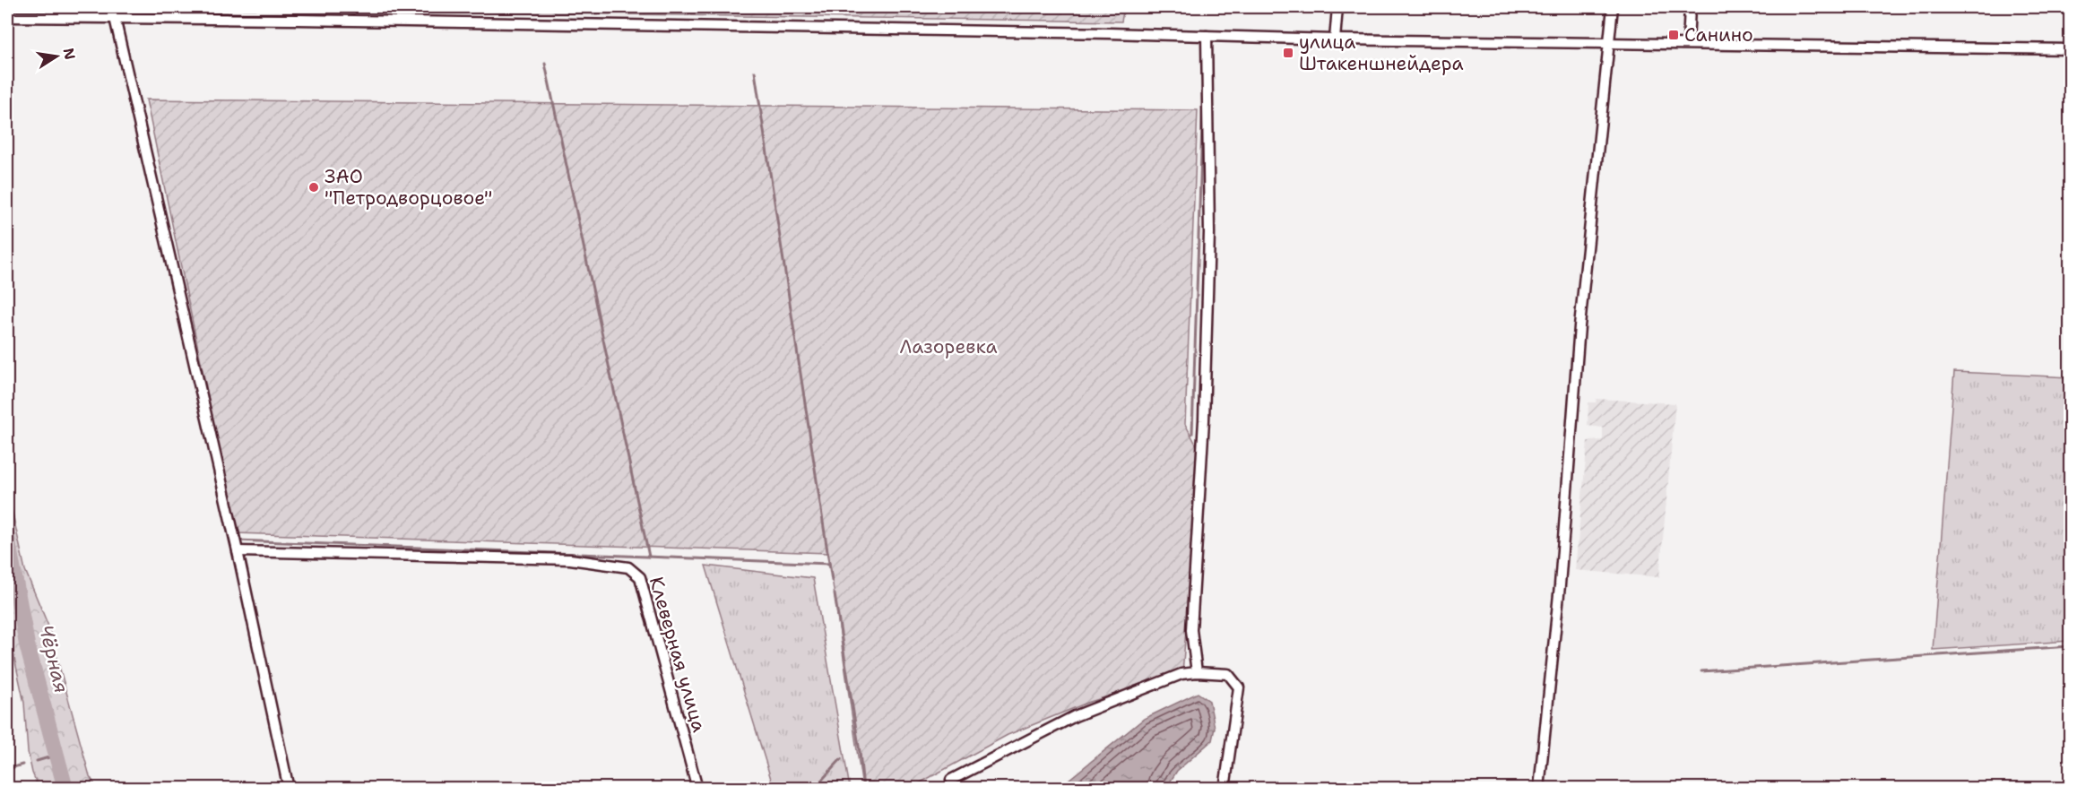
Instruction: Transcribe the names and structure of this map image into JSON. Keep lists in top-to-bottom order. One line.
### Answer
{"streets":{"street":["Клеверная улица"]},"water":["Чёрная"],"parks":["Лазоревка"],"places":{"transit":["Санино","улица Штакеншнейдера"],"other":["ЗАО \"Петродворцовое\""]},"north":"right"}
